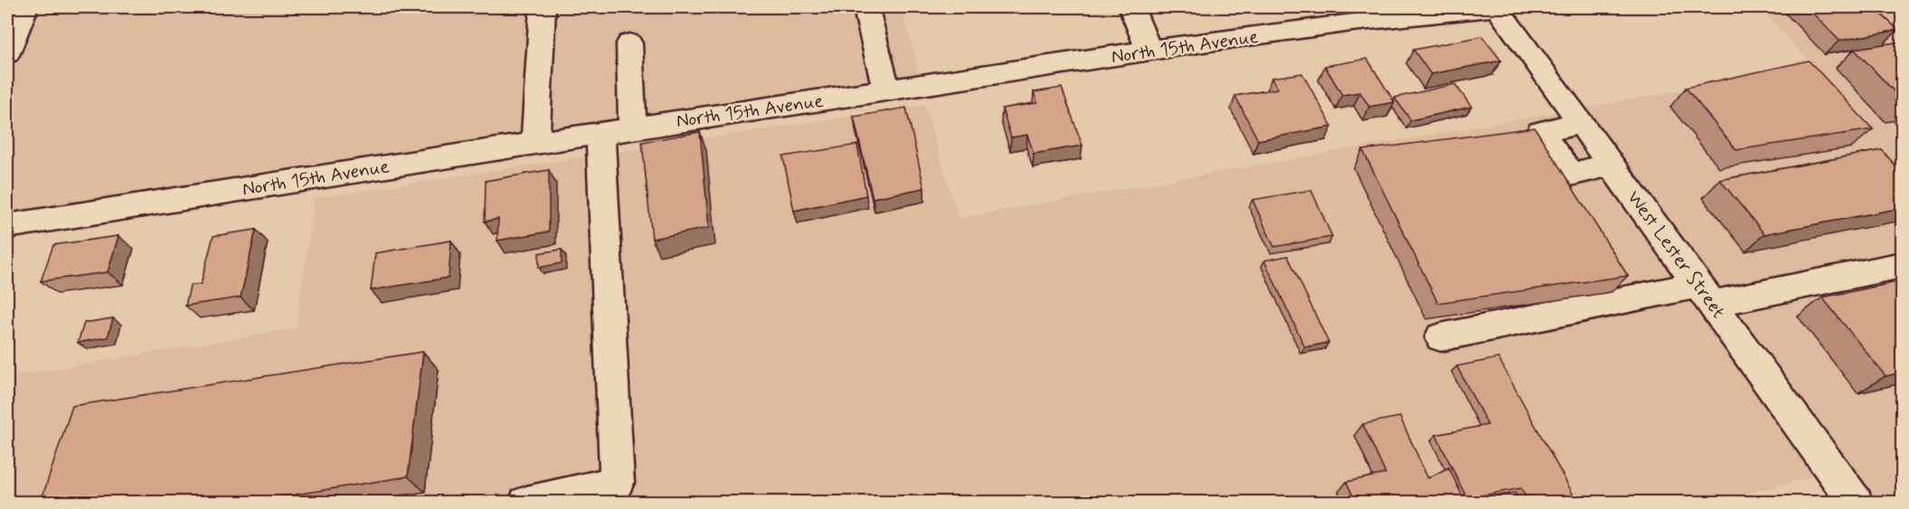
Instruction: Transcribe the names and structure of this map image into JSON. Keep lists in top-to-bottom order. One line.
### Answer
{"streets":{"street":["North 15th Avenue","West Lester Street"]},"crossings":[["North 15th Avenue","West Lester Street"]]}
